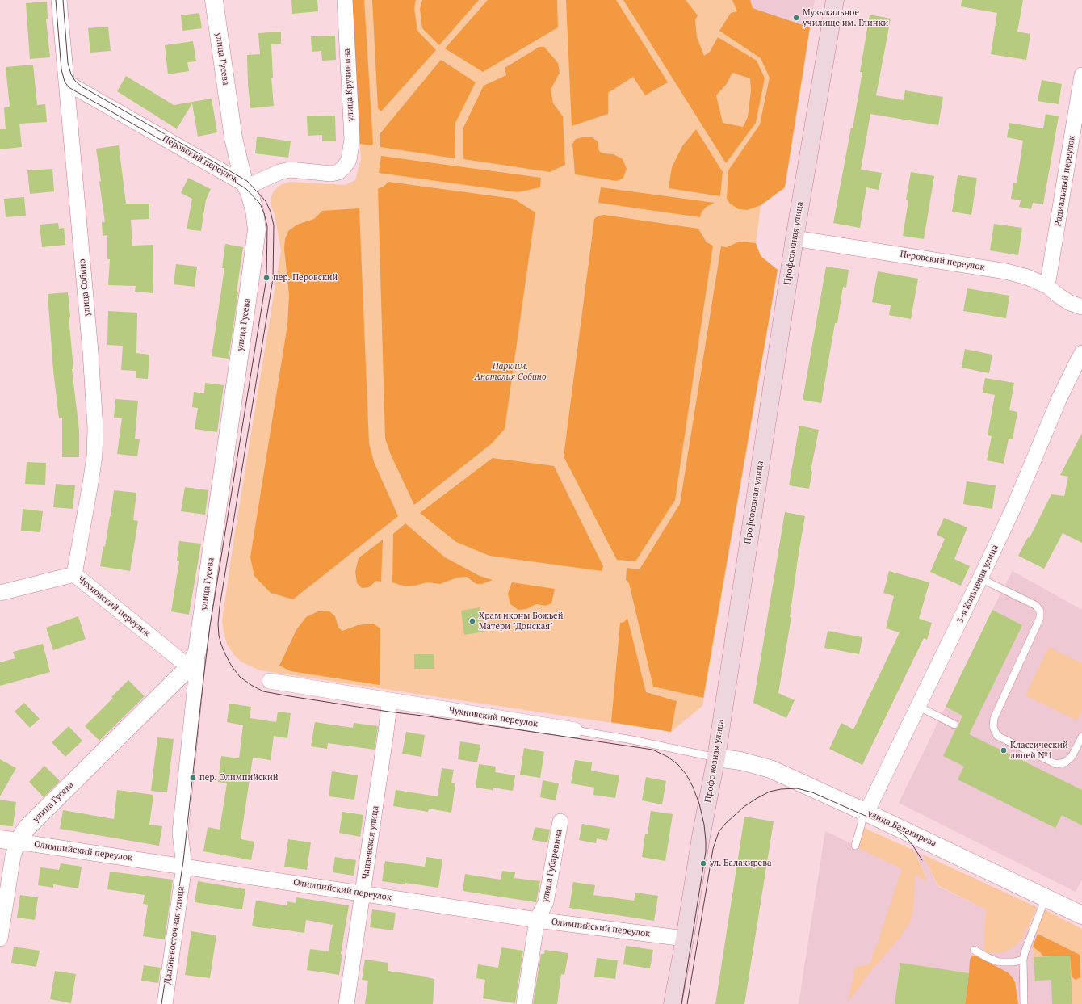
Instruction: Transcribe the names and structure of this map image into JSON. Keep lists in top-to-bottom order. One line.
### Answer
{"streets":{"main road":["Профсоюзная улица"],"street":["улица Гусева","улица Кручинина","Перовский переулок","Радиальный переулок","улица Собино","3-я Кольцевая улица","Чухновский переулок","улица Балакирева","Чапаевская улица","Олимпийский переулок","улица Губаревича","Дальневосточная улица"]},"crossings":[["улица Гусева","Перовский переулок"],["улица Гусева","Чухновский переулок"],["улица Гусева","Олимпийский переулок"],["улица Гусева","Дальневосточная улица"],["улица Кручинина","Перовский переулок"],["Перовский переулок","Радиальный переулок"],["Перовский переулок","Профсоюзная улица"],["Перовский переулок","улица Собино"],["Профсоюзная улица","Чухновский переулок"],["Профсоюзная улица","улица Балакирева"],["Профсоюзная улица","Олимпийский переулок"],["улица Собино","Чухновский переулок"],["3-я Кольцевая улица","улица Балакирева"],["Чухновский переулок","улица Балакирева"],["Чухновский переулок","Чапаевская улица"],["Чапаевская улица","Олимпийский переулок"],["Олимпийский переулок","улица Губаревича"],["Олимпийский переулок","Дальневосточная улица"]],"parks":["Парк им. Анатолия Собино"],"places":["Музыкальное училище им. Глинки","пер. Перовский","Храм иконы Божьей Матери \"Донская\"","Классический лицей №1","пер. Олимпийский","ул. Балакирева"]}
